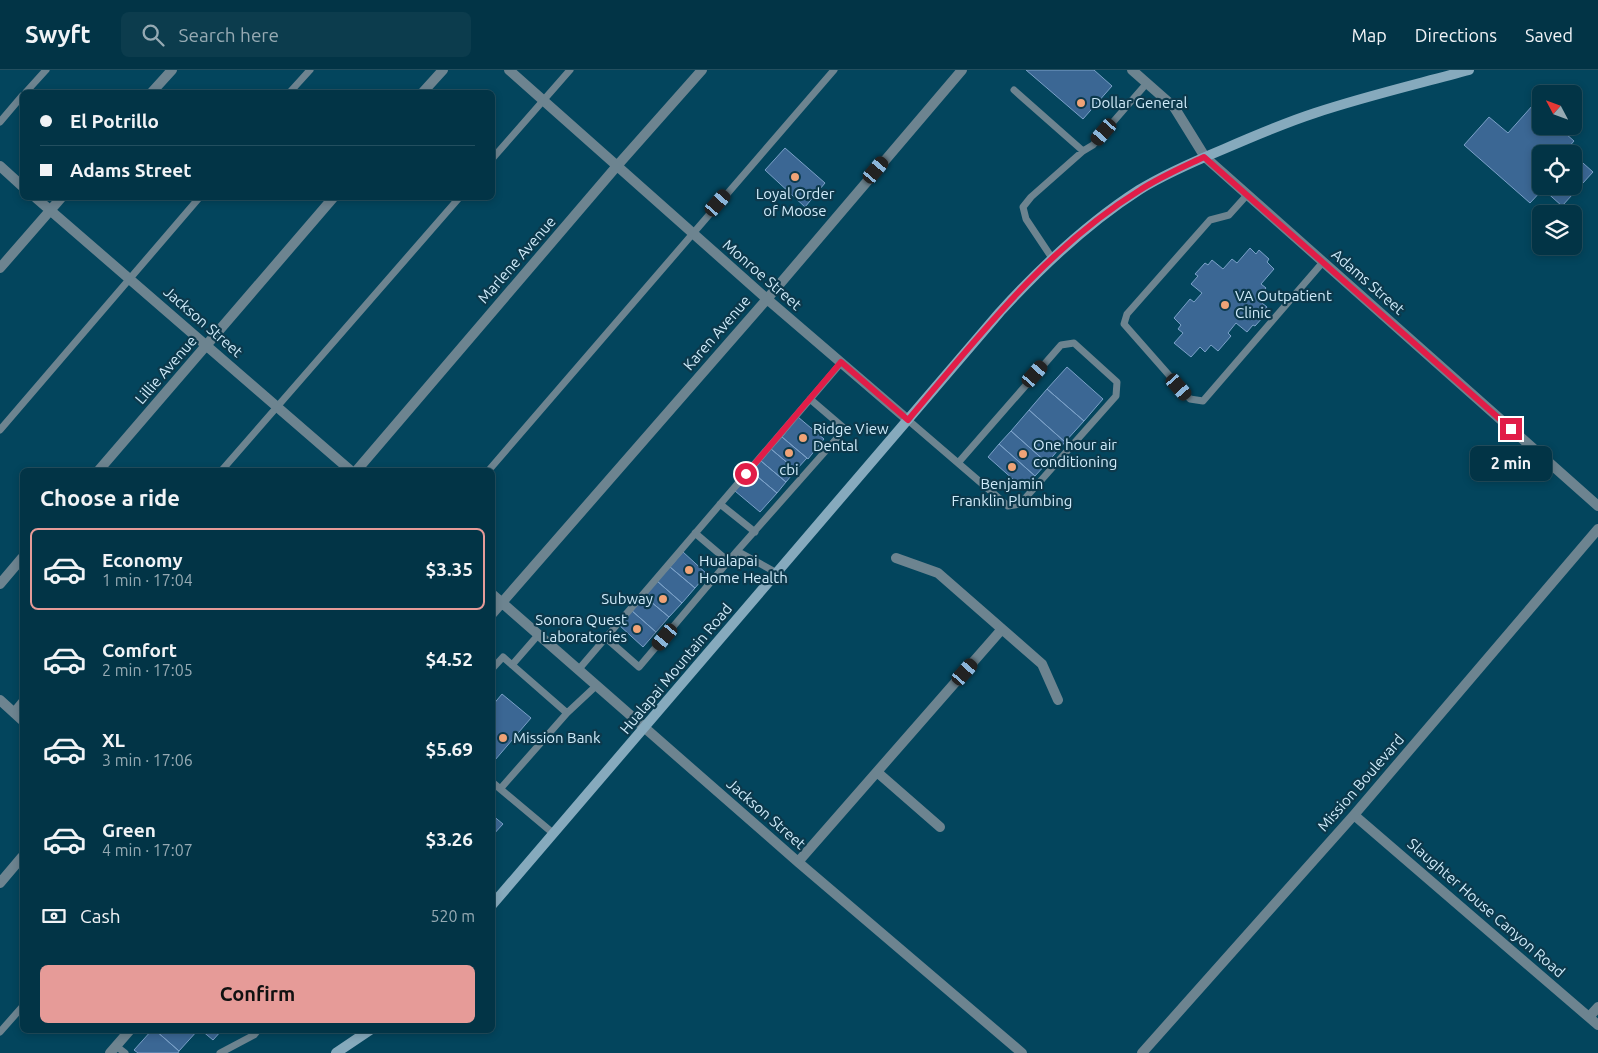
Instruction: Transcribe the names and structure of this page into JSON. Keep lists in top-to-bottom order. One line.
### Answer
{"streets":{"main road":["Hualapai Mountain Road"],"street":["Marlene Avenue","Monroe Street","Adams Street","Jackson Street","Karen Avenue","Lillie Avenue","Mission Boulevard","Slaughter House Canyon Road"]},"crossings":[["Marlene Avenue","Monroe Street"],["Monroe Street","Karen Avenue"],["Monroe Street","Hualapai Mountain Road"],["Adams Street","Hualapai Mountain Road"],["Jackson Street","Karen Avenue"],["Jackson Street","Lillie Avenue"],["Jackson Street","Hualapai Mountain Road"],["Mission Boulevard","Slaughter House Canyon Road"]],"places":["Dollar General","Loyal Order of Moose","VA Outpatient Clinic","Ridge View Dental","cbi","One hour air conditioning","Benjamin Franklin Plumbing","Hualapai Home Health","Subway","Sonora Quest Laboratories","Mission Bank"],"north":"top left","page":{"header":"Swyft","search":"Search here","nav":["Map","Directions","Saved"],"banner":["El Potrillo","Adams Street"],"bubble":"2 min","heading":"Choose a ride","list":[{"name":"Economy","note":"1 min · 17:04","value":"$3.35"},{"name":"Comfort","note":"2 min · 17:05","value":"$4.52"},{"name":"XL","note":"3 min · 17:06","value":"$5.69"},{"name":"Green","note":"4 min · 17:07","value":"$3.26"}],"pay":["Cash","520 m"],"buttons":"Confirm"}}
